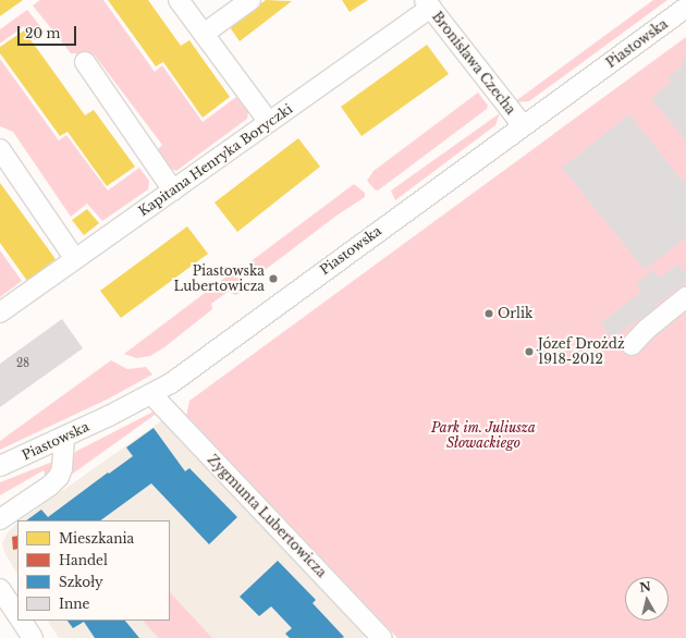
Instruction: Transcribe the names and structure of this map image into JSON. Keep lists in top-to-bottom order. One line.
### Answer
{"streets":{"street":["Piastowska","Bronisława Czecha","Kapitana Henryka Boryczki","Zygmunta Lubertowicza"]},"crossings":[["Piastowska","Bronisława Czecha"],["Piastowska","Zygmunta Lubertowicza"],["Bronisława Czecha","Kapitana Henryka Boryczki"]],"parks":["Park im. Juliusza Słowackiego"],"places":["Piastowska Lubertowicza","Orlik","Józef Drożdż 1918-2012"],"house_numbers":["28"],"legend":["Mieszkania","Handel","Szkoły","Inne"],"scale_bar":"20 m","north":"top"}
